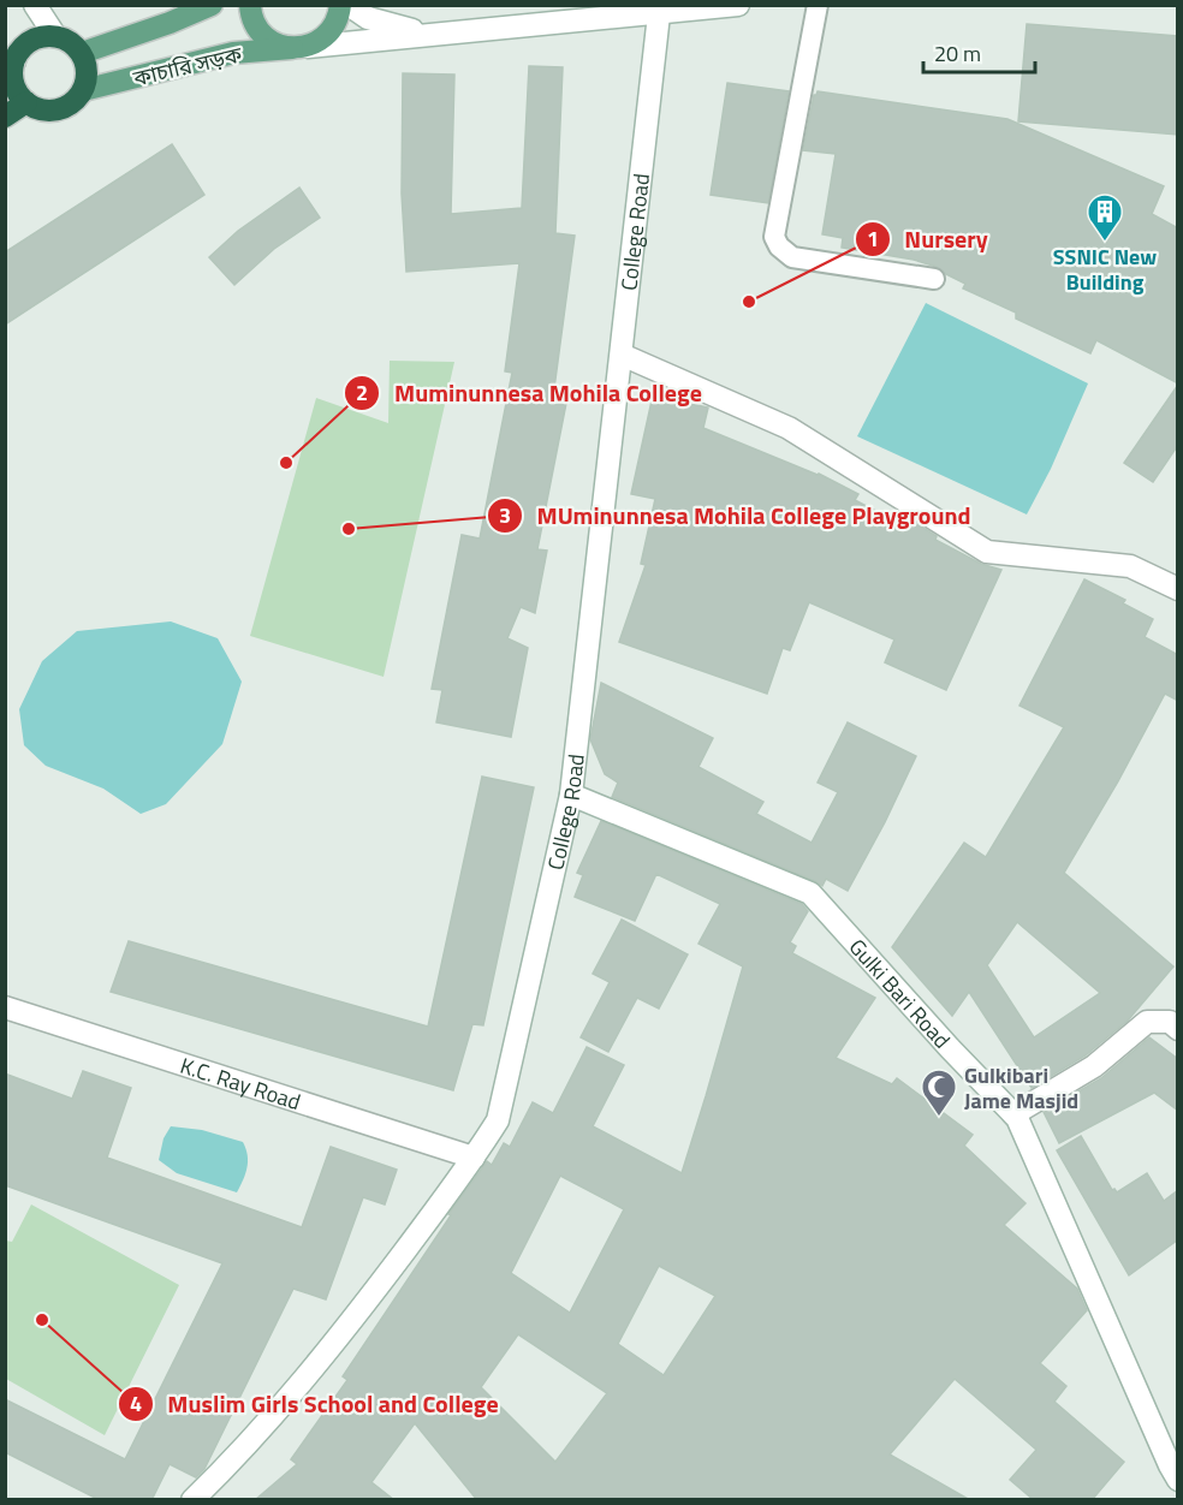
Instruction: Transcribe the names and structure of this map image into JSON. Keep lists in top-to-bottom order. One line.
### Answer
{"streets":{"main road":["কাচারি সড়ক"],"street":["College Road","Gulki Bari Road","K.C. Ray Road"]},"crossings":[["College Road","Gulki Bari Road"],["College Road","K.C. Ray Road"]],"places":{"building":["SSNIC New Building"],"other":["Nursery","Muminunnesa Mohila College","MUminunnesa Mohila College Playground","Muslim Girls School and College"],"mosque":["Gulkibari Jame Masjid"]},"scale_bar":"20 m"}
